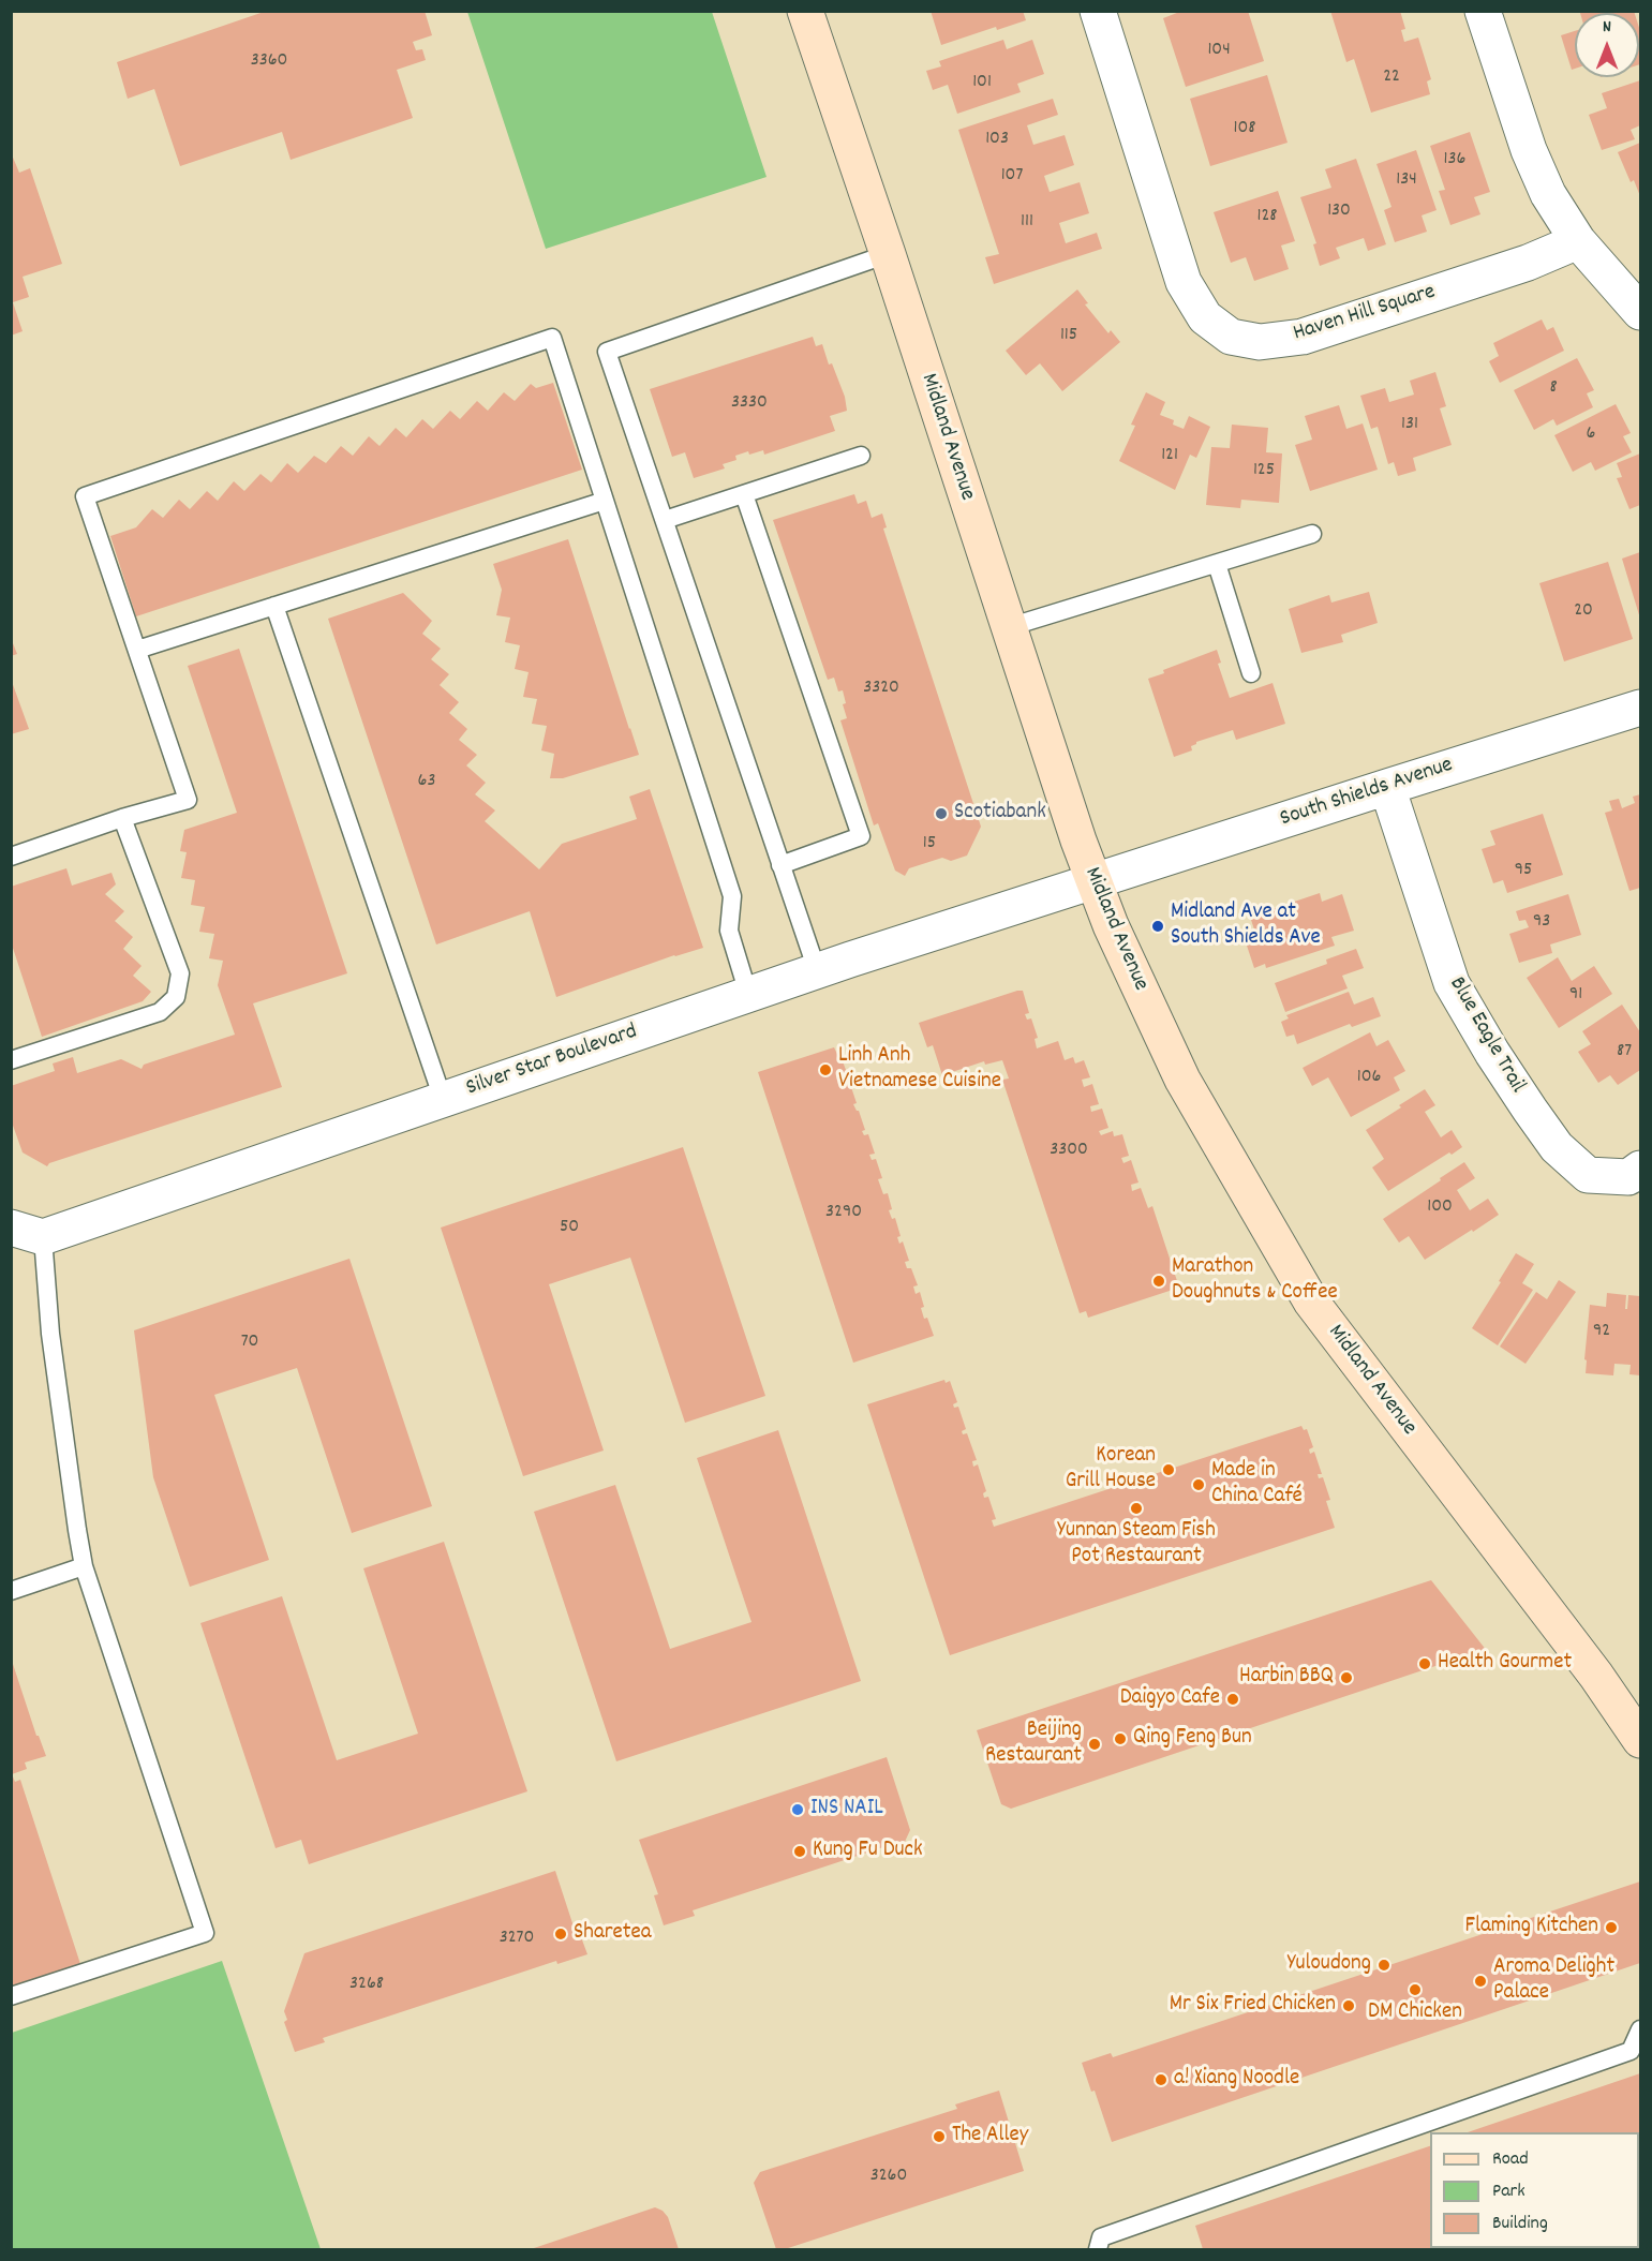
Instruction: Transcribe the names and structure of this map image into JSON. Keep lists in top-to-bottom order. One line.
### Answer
{"streets":{"main road":["Midland Avenue"],"street":["Haven Hill Square","South Shields Avenue","Blue Eagle Trail","Silver Star Boulevard"]},"crossings":[["Midland Avenue","South Shields Avenue"],["Midland Avenue","Silver Star Boulevard"],["South Shields Avenue","Blue Eagle Trail"],["South Shields Avenue","Silver Star Boulevard"]],"places":["Scotiabank","Midland Ave at South Shields Ave","Linh Anh Vietnamese Cuisine","Marathon Doughnuts & Coffee","Korean Grill House","Made in China Café","Yunnan Steam Fish Pot Restaurant","Health Gourmet","Harbin BBQ","Daigyo Cafe","Qing Feng Bun","Beijing Restaurant","INS NAIL","Kung Fu Duck","Flaming Kitchen","Sharetea","Yuloudong","Aroma Delight Palace","DM Chicken","Mr Six Fried Chicken","a! Xiang Noodle","The Alley"],"house_numbers":["104","3360","22","101","108","103","136","107","134","130","128","111","115","8","3330","131","6","121","125","20","3320","63","15","95","93","91","87","106","3300","100","3290","50","92","70","3270","3268","3260"],"legend":["Road","Park","Building"],"north":"top"}
